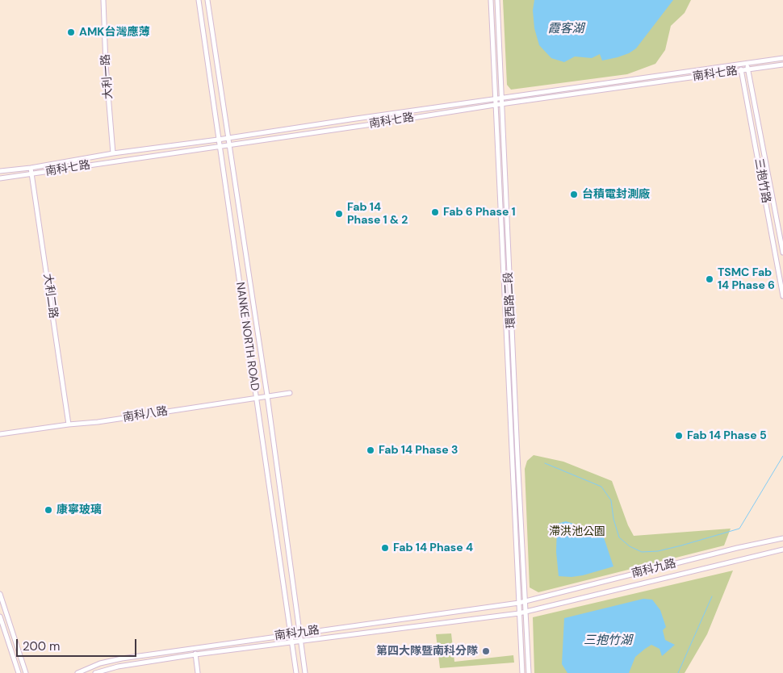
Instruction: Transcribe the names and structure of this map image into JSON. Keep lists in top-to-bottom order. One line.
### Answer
{"streets":{"street":["南科七路","大利一路","三抱竹路","大利二路","環西路二段","NANKE NORTH ROAD","南科八路","南科九路"]},"crossings":[["南科七路","大利一路"],["南科七路","三抱竹路"],["南科七路","大利二路"],["南科七路","環西路二段"],["南科七路","NANKE NORTH ROAD"],["大利二路","南科八路"],["環西路二段","南科九路"],["NANKE NORTH ROAD","南科八路"],["NANKE NORTH ROAD","南科九路"]],"water":["霞客湖","三抱竹湖"],"parks":["滯洪池公園"],"places":["AMK台灣應薄","台積電封測廠","Fab 6 Phase 1","Fab 14 Phase 1 & 2","TSMC Fab 14 Phase 6","Fab 14 Phase 5","Fab 14 Phase 3","康寧玻璃","Fab 14 Phase 4","第四大隊暨南科分隊"],"scale_bar":"200 m"}
